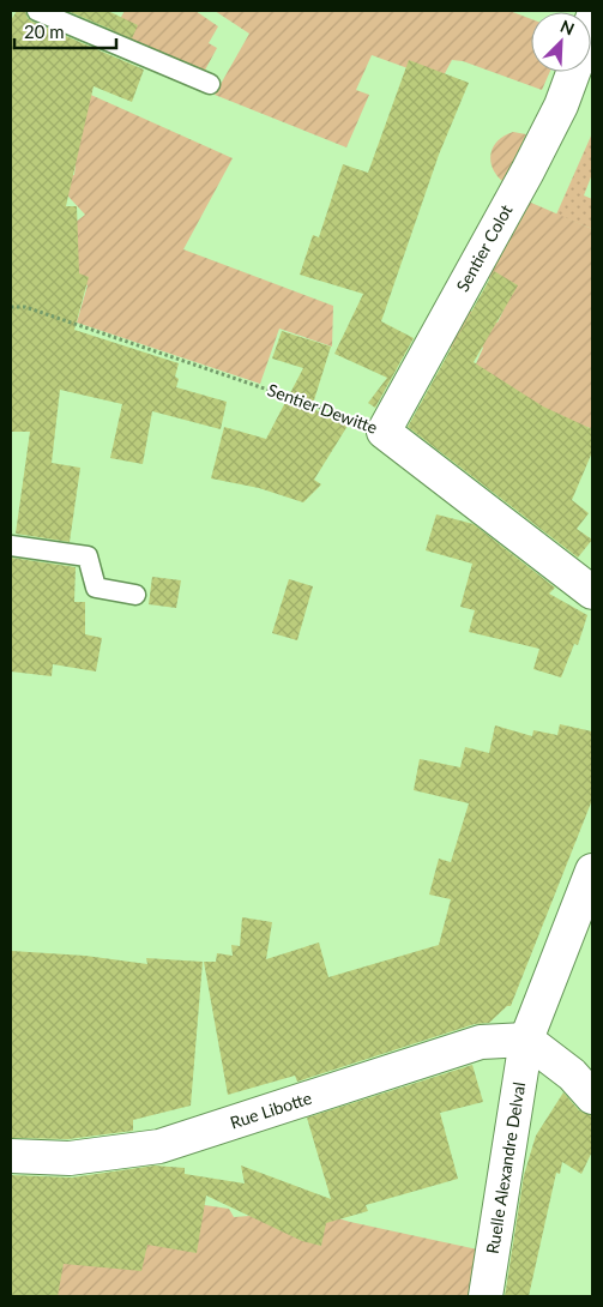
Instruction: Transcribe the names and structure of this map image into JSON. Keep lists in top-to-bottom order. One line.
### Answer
{"streets":{"street":["Sentier Colot","Sentier Dewitte","Rue Libotte","Ruelle Alexandre Delval"]},"crossings":[["Sentier Colot","Sentier Dewitte"],["Rue Libotte","Ruelle Alexandre Delval"]],"scale_bar":"20 m","north":"top right"}
